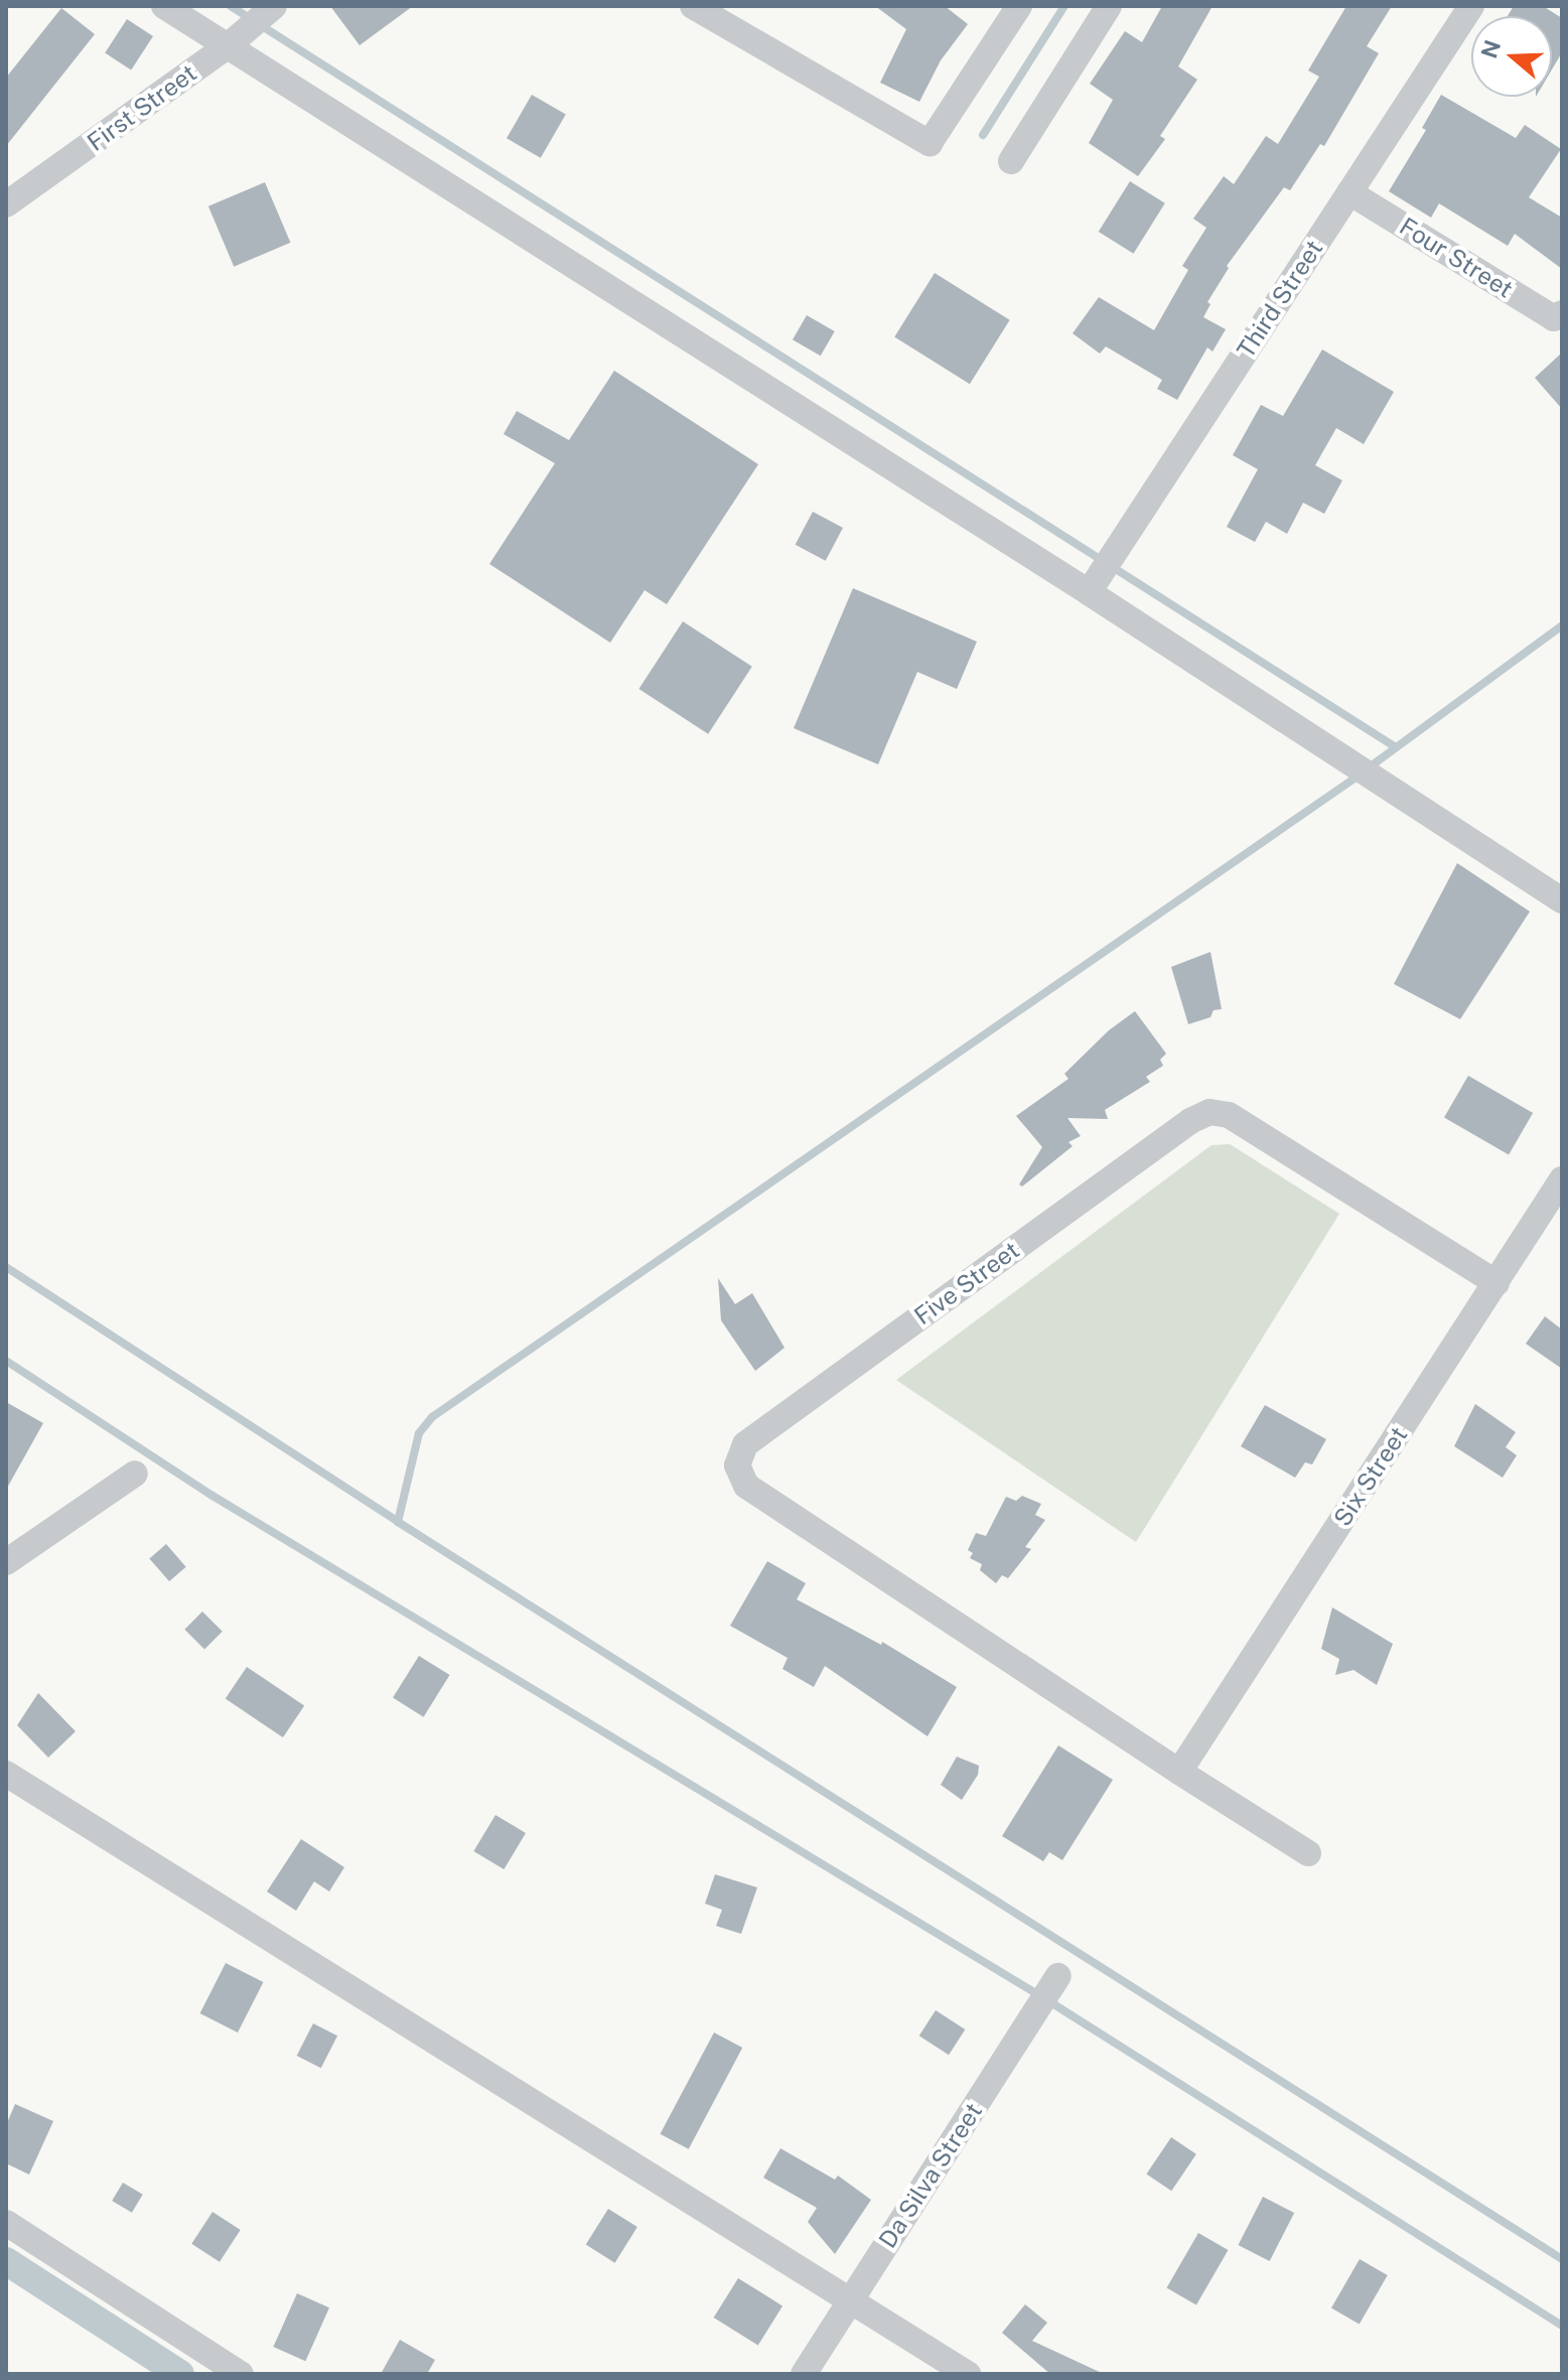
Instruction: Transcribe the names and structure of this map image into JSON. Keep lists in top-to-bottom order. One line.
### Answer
{"streets":{"street":["First Street","Four Street","Third Street","Five Street","Six Street","Da Silva Street"]},"crossings":[["Four Street","Third Street"],["Five Street","Six Street"]],"north":"left"}
